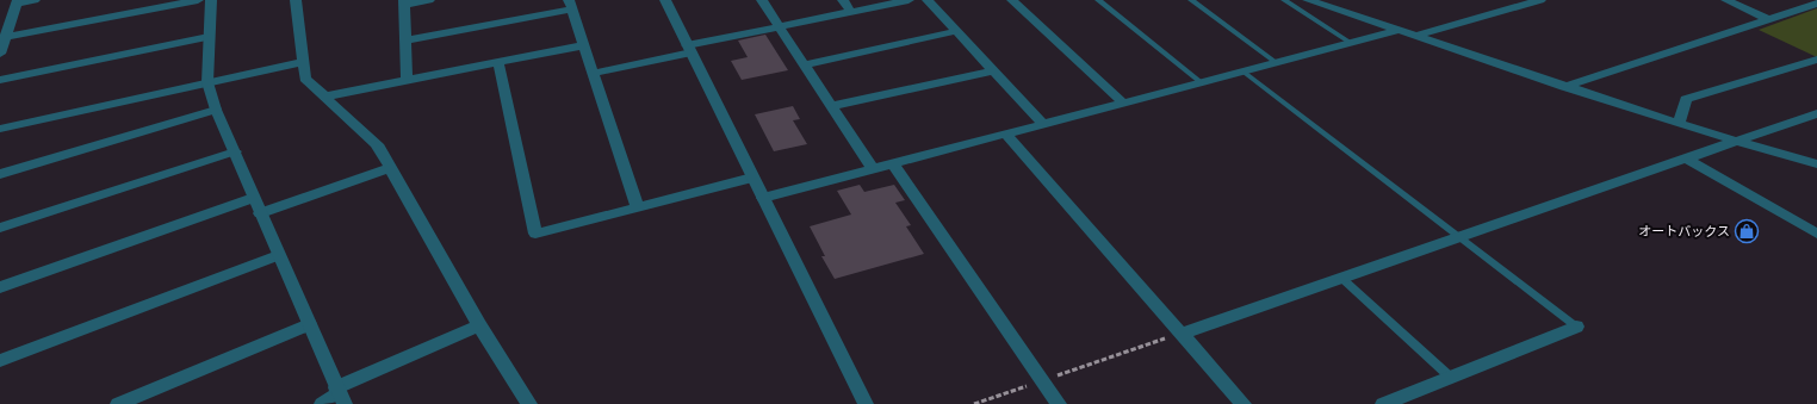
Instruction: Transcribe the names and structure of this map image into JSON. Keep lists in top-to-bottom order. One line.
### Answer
{"places":{"shop":["オートバックス"]}}
